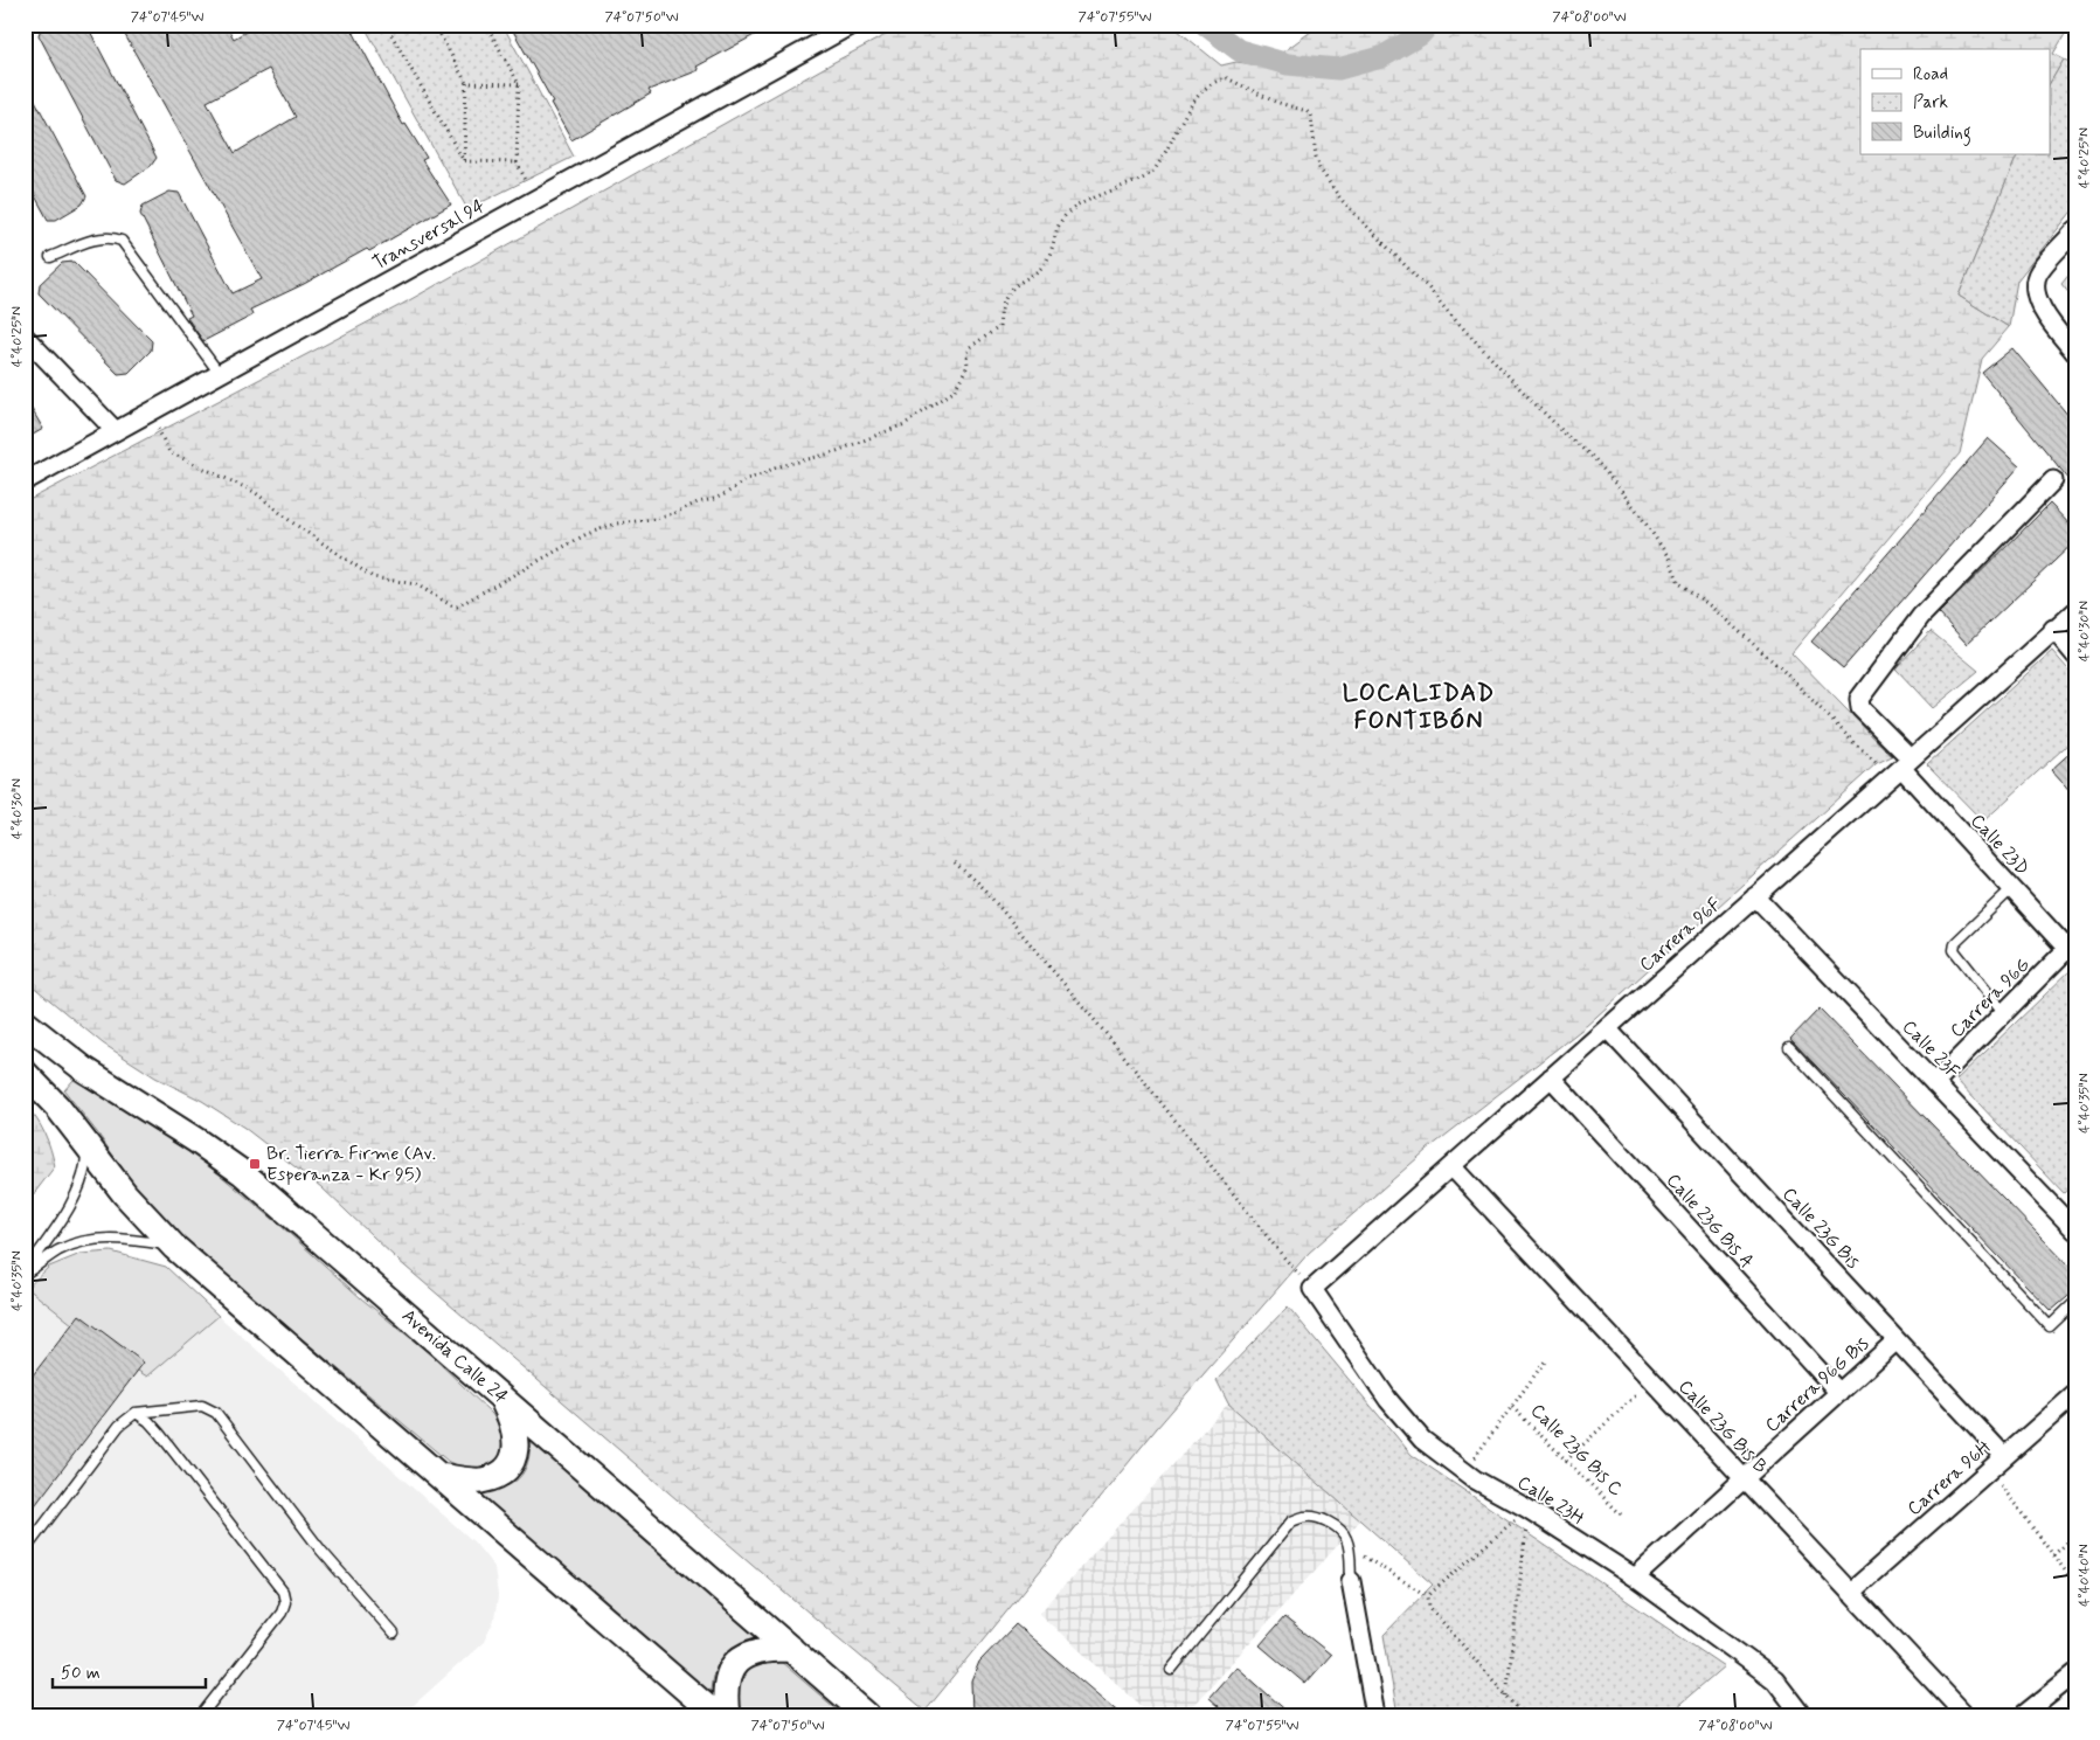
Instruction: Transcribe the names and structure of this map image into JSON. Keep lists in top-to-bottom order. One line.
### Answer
{"streets":{"main road":["Avenida Calle 24"],"street":["Transversal 94","Calle 23D","Carrera 96F","Carrera 96G","Calle 23F","Calle 23G Bis A","Calle 23G Bis","Carrera 96G Bis","Calle 23G Bis B","Carrera 96H","Calle 23H"],"path":["Calle 23G Bis C"]},"crossings":[["Calle 23D","Carrera 96F"],["Calle 23D","Carrera 96G"],["Carrera 96F","Calle 23F"],["Carrera 96F","Calle 23G Bis A"],["Carrera 96F","Calle 23G Bis"],["Carrera 96F","Calle 23G Bis B"],["Carrera 96F","Calle 23H"],["Carrera 96G","Calle 23F"],["Calle 23G Bis A","Carrera 96G Bis"],["Calle 23G Bis","Carrera 96G Bis"],["Calle 23G Bis","Carrera 96H"],["Carrera 96G Bis","Calle 23G Bis B"],["Carrera 96G Bis","Calle 23H"],["Calle 23G Bis B","Carrera 96H"]],"districts":["LOCALIDAD FONTIBÓN"],"places":{"transit":["Br. Tierra Firme (Av. Esperanza - Kr 95)"]},"legend":["Road","Park","Building"],"scale_bar":"50 m","coordinates":["74°07'45\"W","74°07'50\"W","74°07'55\"W","74°08'00\"W","4°40'25\"N","4°40'30\"N","4°40'35\"N","4°40'40\"N"]}
